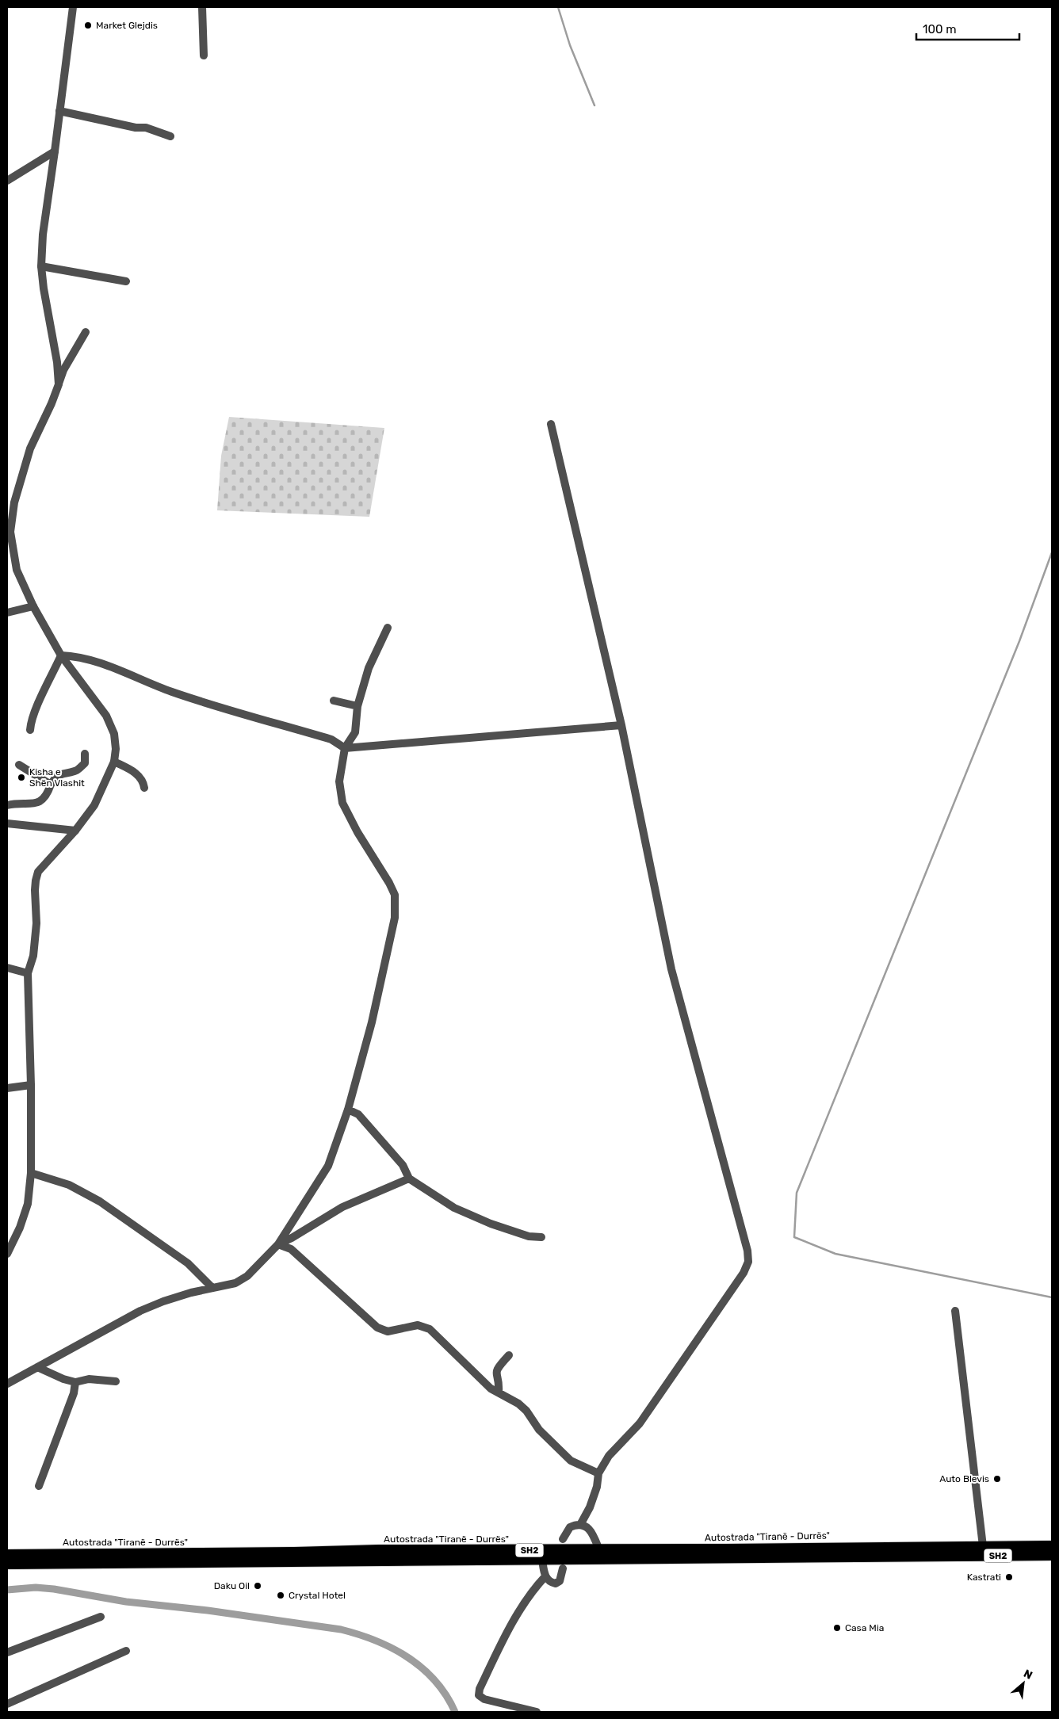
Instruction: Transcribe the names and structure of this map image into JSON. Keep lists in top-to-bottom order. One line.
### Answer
{"streets":{"highway":["Autostrada \"Tiranë - Durrës\"","SH2"]},"places":["Market Glejdis","Kisha e Shën Vlashit","Auto Blevis","Kastrati","Daku Oil","Crystal Hotel","Casa Mia"],"scale_bar":"100 m","north":"top right"}
